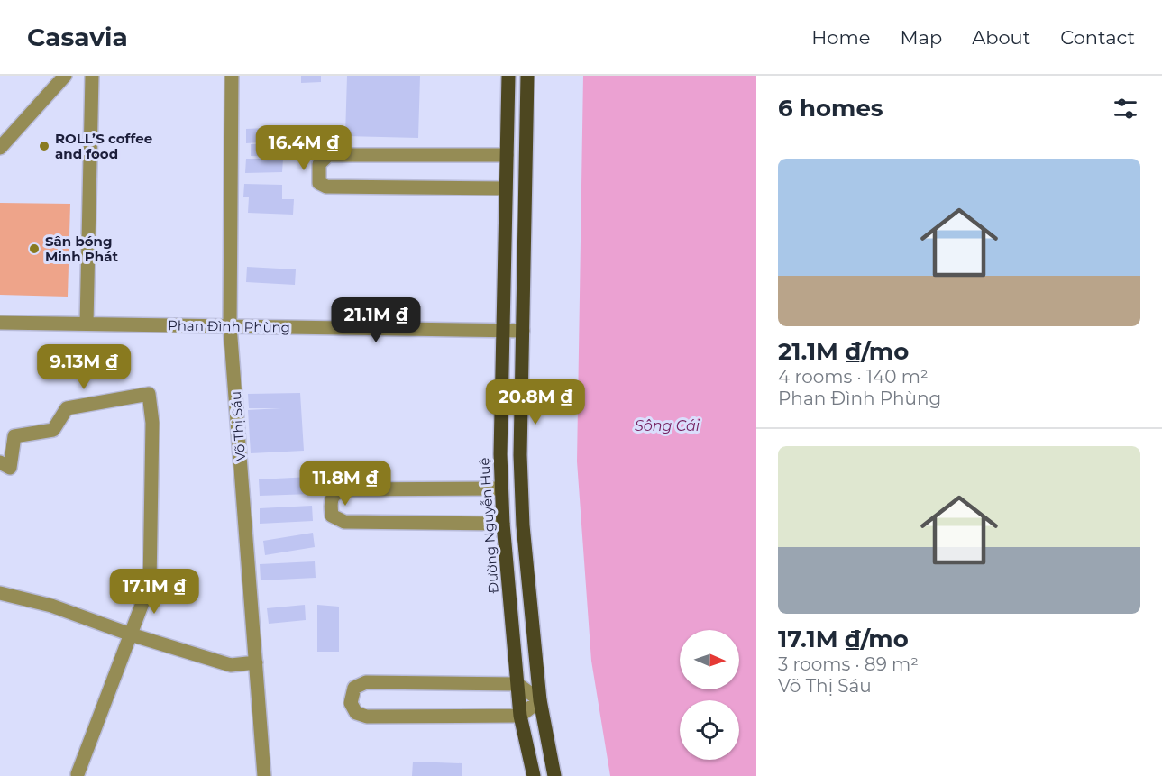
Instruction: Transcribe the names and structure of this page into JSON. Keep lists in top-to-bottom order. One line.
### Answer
{"streets":{"main road":["Đường Nguyễn Huệ"],"street":["Phan Đình Phùng","Võ Thị Sáu"]},"crossings":[["Phan Đình Phùng","Võ Thị Sáu"],["Phan Đình Phùng","Đường Nguyễn Huệ"]],"water":["Sông Cái"],"places":["ROLL’S coffee and food","Sân bóng Minh Phát"],"north":"right","page":{"header":"Casavia","nav":["Home","Map","About","Contact"],"heading":"6 homes","price":["16.4M ₫","21.1M ₫","9.13M ₫","20.8M ₫","11.8M ₫","17.1M ₫"],"list":[{"name":"21.1M ₫/mo","note":"4 rooms · 140 m² · Phan Đình Phùng"},{"name":"17.1M ₫/mo","note":"3 rooms · 89 m² · Võ Thị Sáu"}]}}
